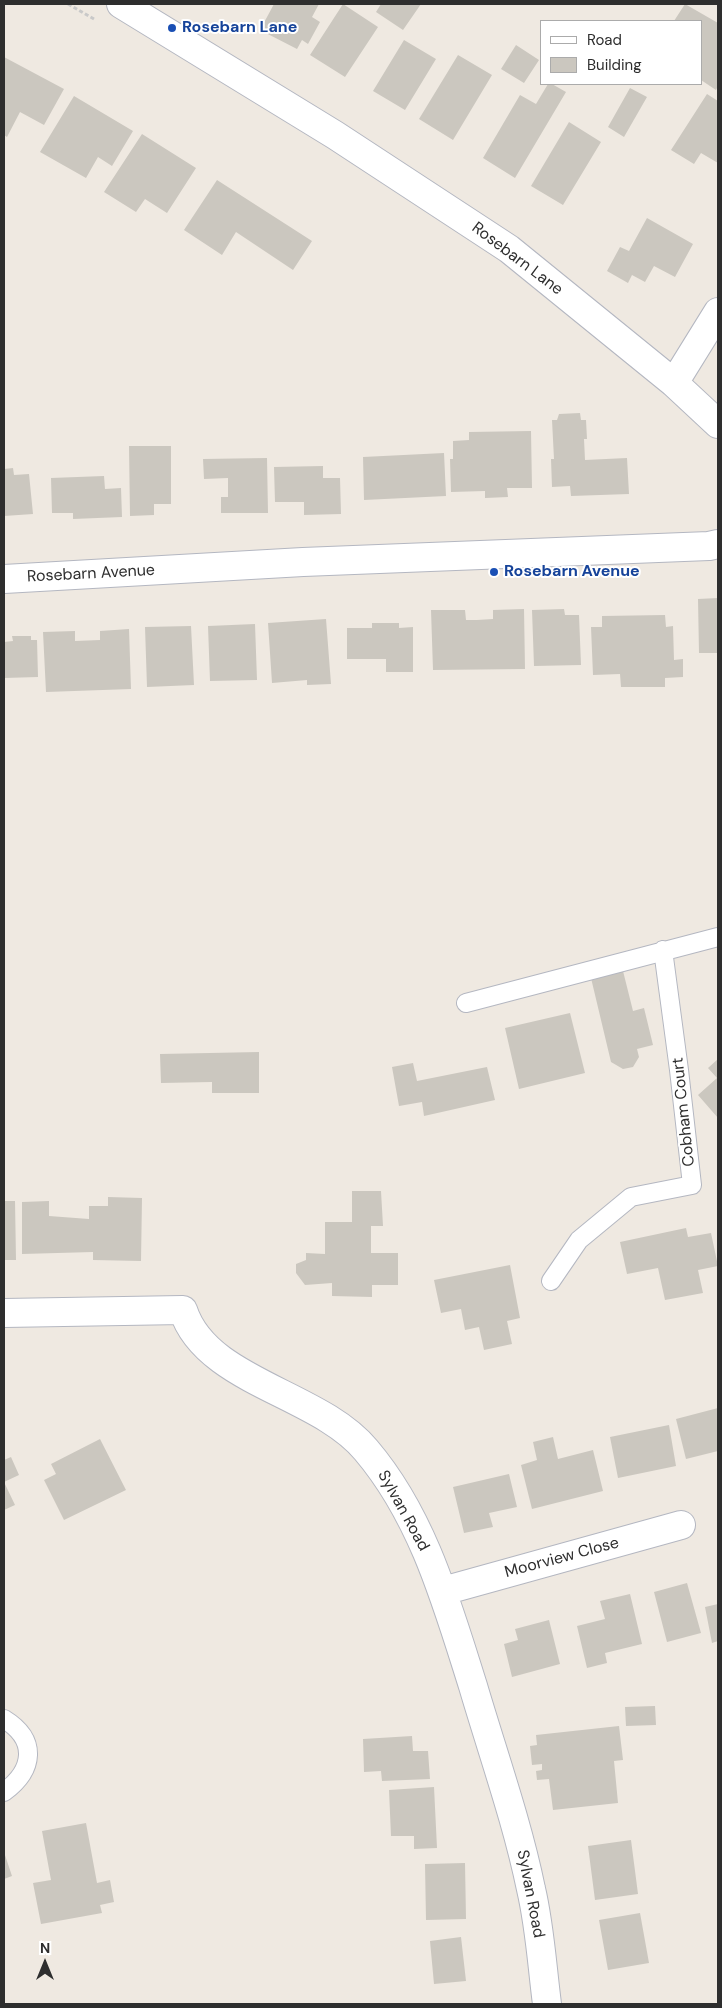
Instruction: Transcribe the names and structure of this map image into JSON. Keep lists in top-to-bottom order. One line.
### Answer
{"streets":{"street":["Rosebarn Lane","Rosebarn Avenue","Sylvan Road","Moorview Close"],"lane":["Cobham Court"]},"crossings":[["Sylvan Road","Moorview Close"]],"places":["Rosebarn Lane","Rosebarn Avenue"],"legend":["Road","Building"],"north":"top"}
